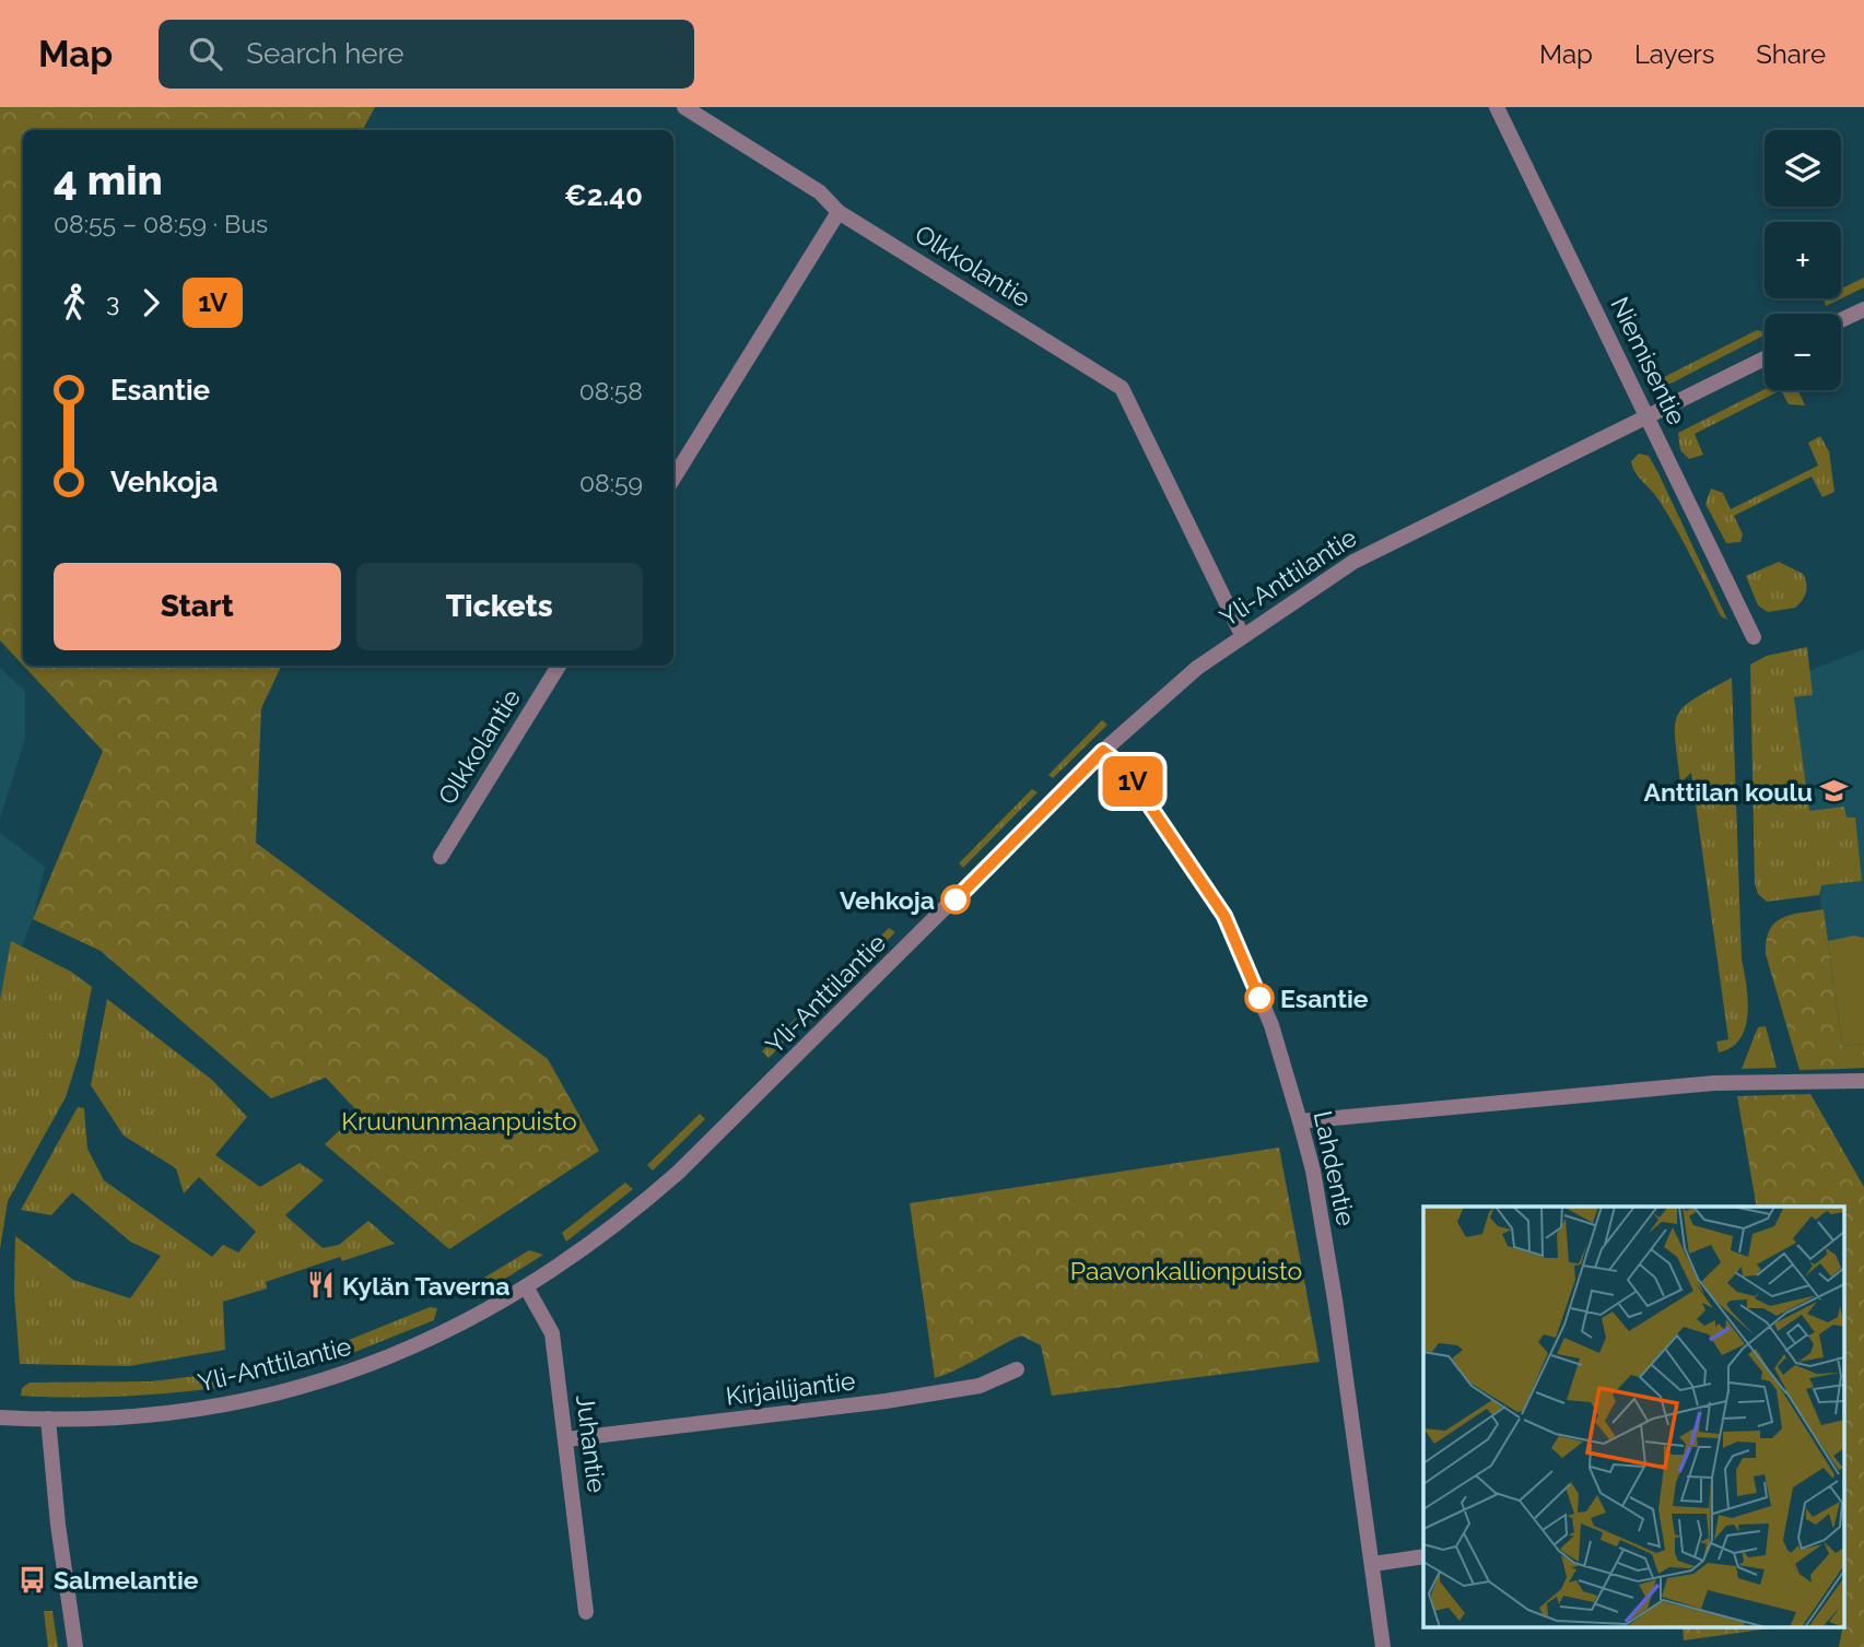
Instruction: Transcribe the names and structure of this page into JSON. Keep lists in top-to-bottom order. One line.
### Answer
{"streets":{"street":["Olkkolantie","Niemisentie","Yli-Anttilantie","Lahdentie","Kirjailijantie","Juhantie"]},"crossings":[["Olkkolantie","Yli-Anttilantie"],["Niemisentie","Yli-Anttilantie"],["Yli-Anttilantie","Lahdentie"],["Yli-Anttilantie","Juhantie"],["Kirjailijantie","Juhantie"]],"parks":["Kruununmaanpuisto","Paavonkallionpuisto"],"places":{"school or university":["Anttilan koulu"],"other":["Vehkoja","Esantie"],"restaurant":["Kylän Taverna"],"bus stop":["Salmelantie"]},"lines":["bus line 1V"],"page":{"header":"Map","search":"Search here","nav":["Map","Layers","Share"],"on_map":"1V","map_buttons":["+","−"],"heading":["4 min","08:55 – 08:59 · Bus","€2.40"],"legs":["3","1V"],"list":[{"name":"Esantie","value":"08:58"},{"name":"Vehkoja","value":"08:59"}],"buttons":["Start","Tickets"]}}
